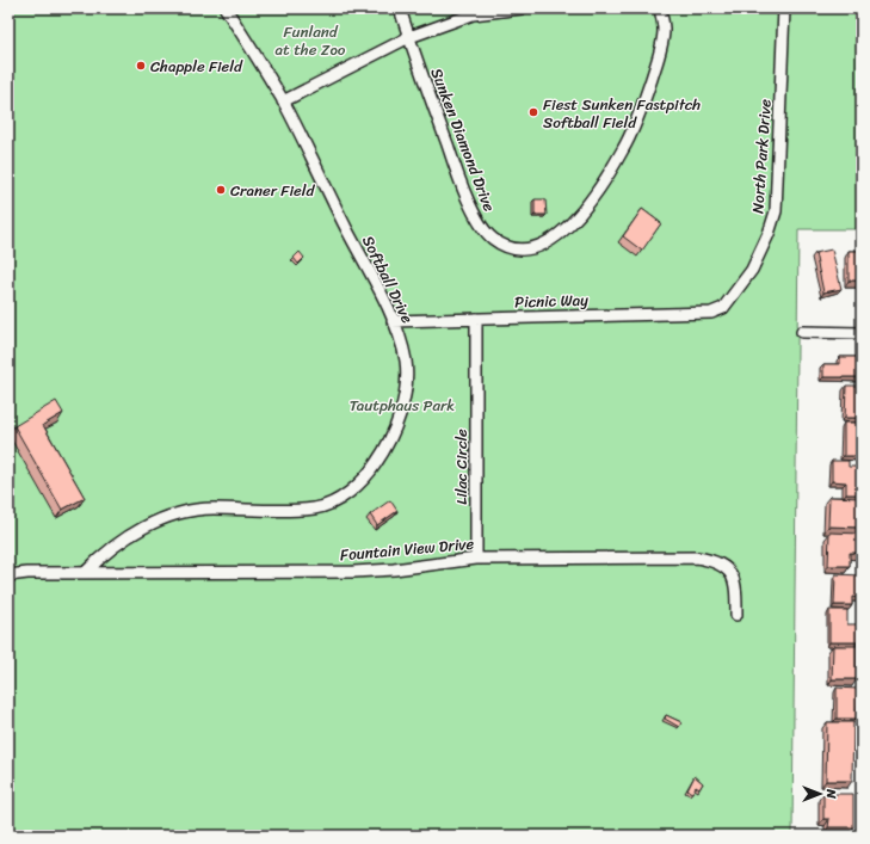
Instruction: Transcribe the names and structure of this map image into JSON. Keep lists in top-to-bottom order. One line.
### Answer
{"streets":{"street":["Sunken Diamond Drive","North Park Drive","Softball Drive","Picnic Way","Lilac Circle","Fountain View Drive"]},"crossings":[["North Park Drive","Picnic Way"],["Softball Drive","Picnic Way"],["Softball Drive","Fountain View Drive"],["Picnic Way","Lilac Circle"],["Lilac Circle","Fountain View Drive"]],"parks":["Funland at the Zoo","Tautphaus Park"],"places":["Chapple Field","Fiest Sunken Fastpitch Softball Field","Craner Field"],"north":"right"}
